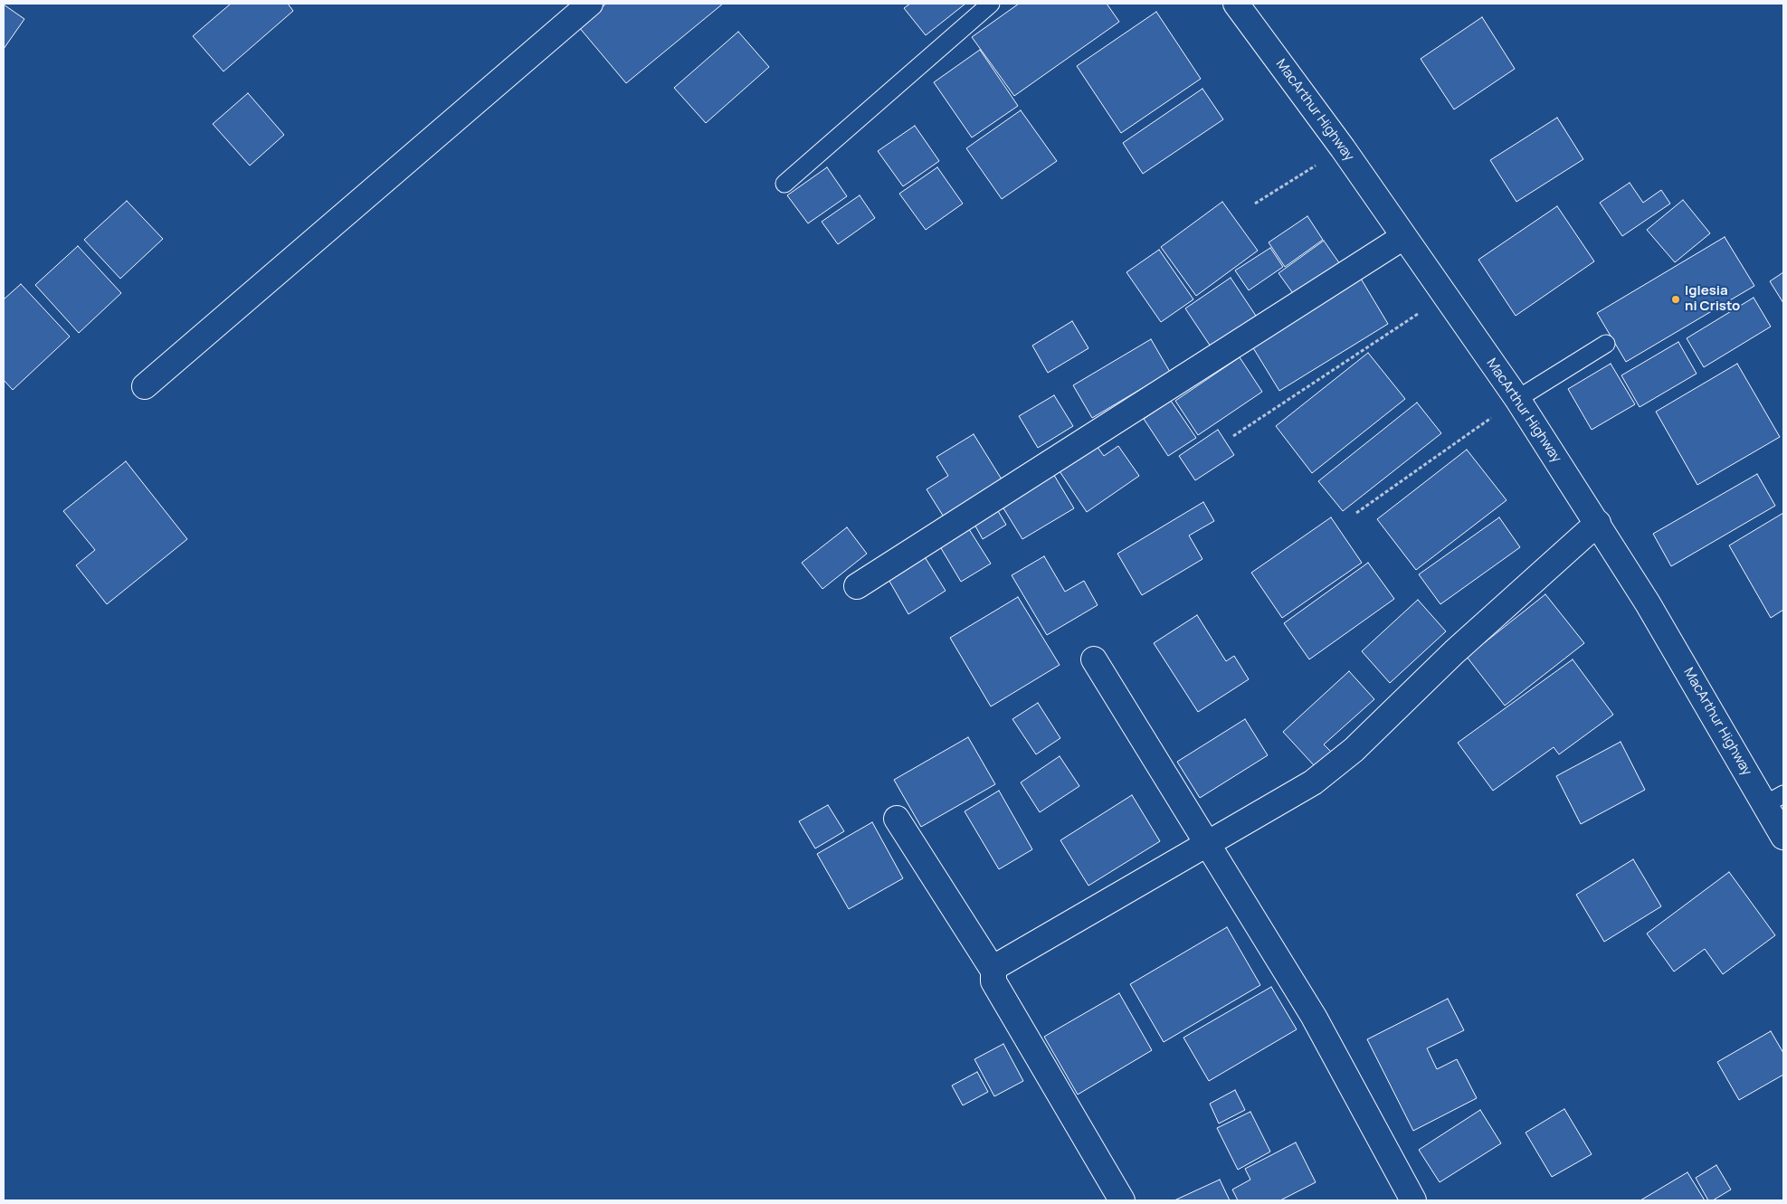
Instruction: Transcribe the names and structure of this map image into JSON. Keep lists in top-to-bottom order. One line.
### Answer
{"streets":{"main road":["MacArthur Highway"]},"places":["Iglesia ni Cristo"]}
